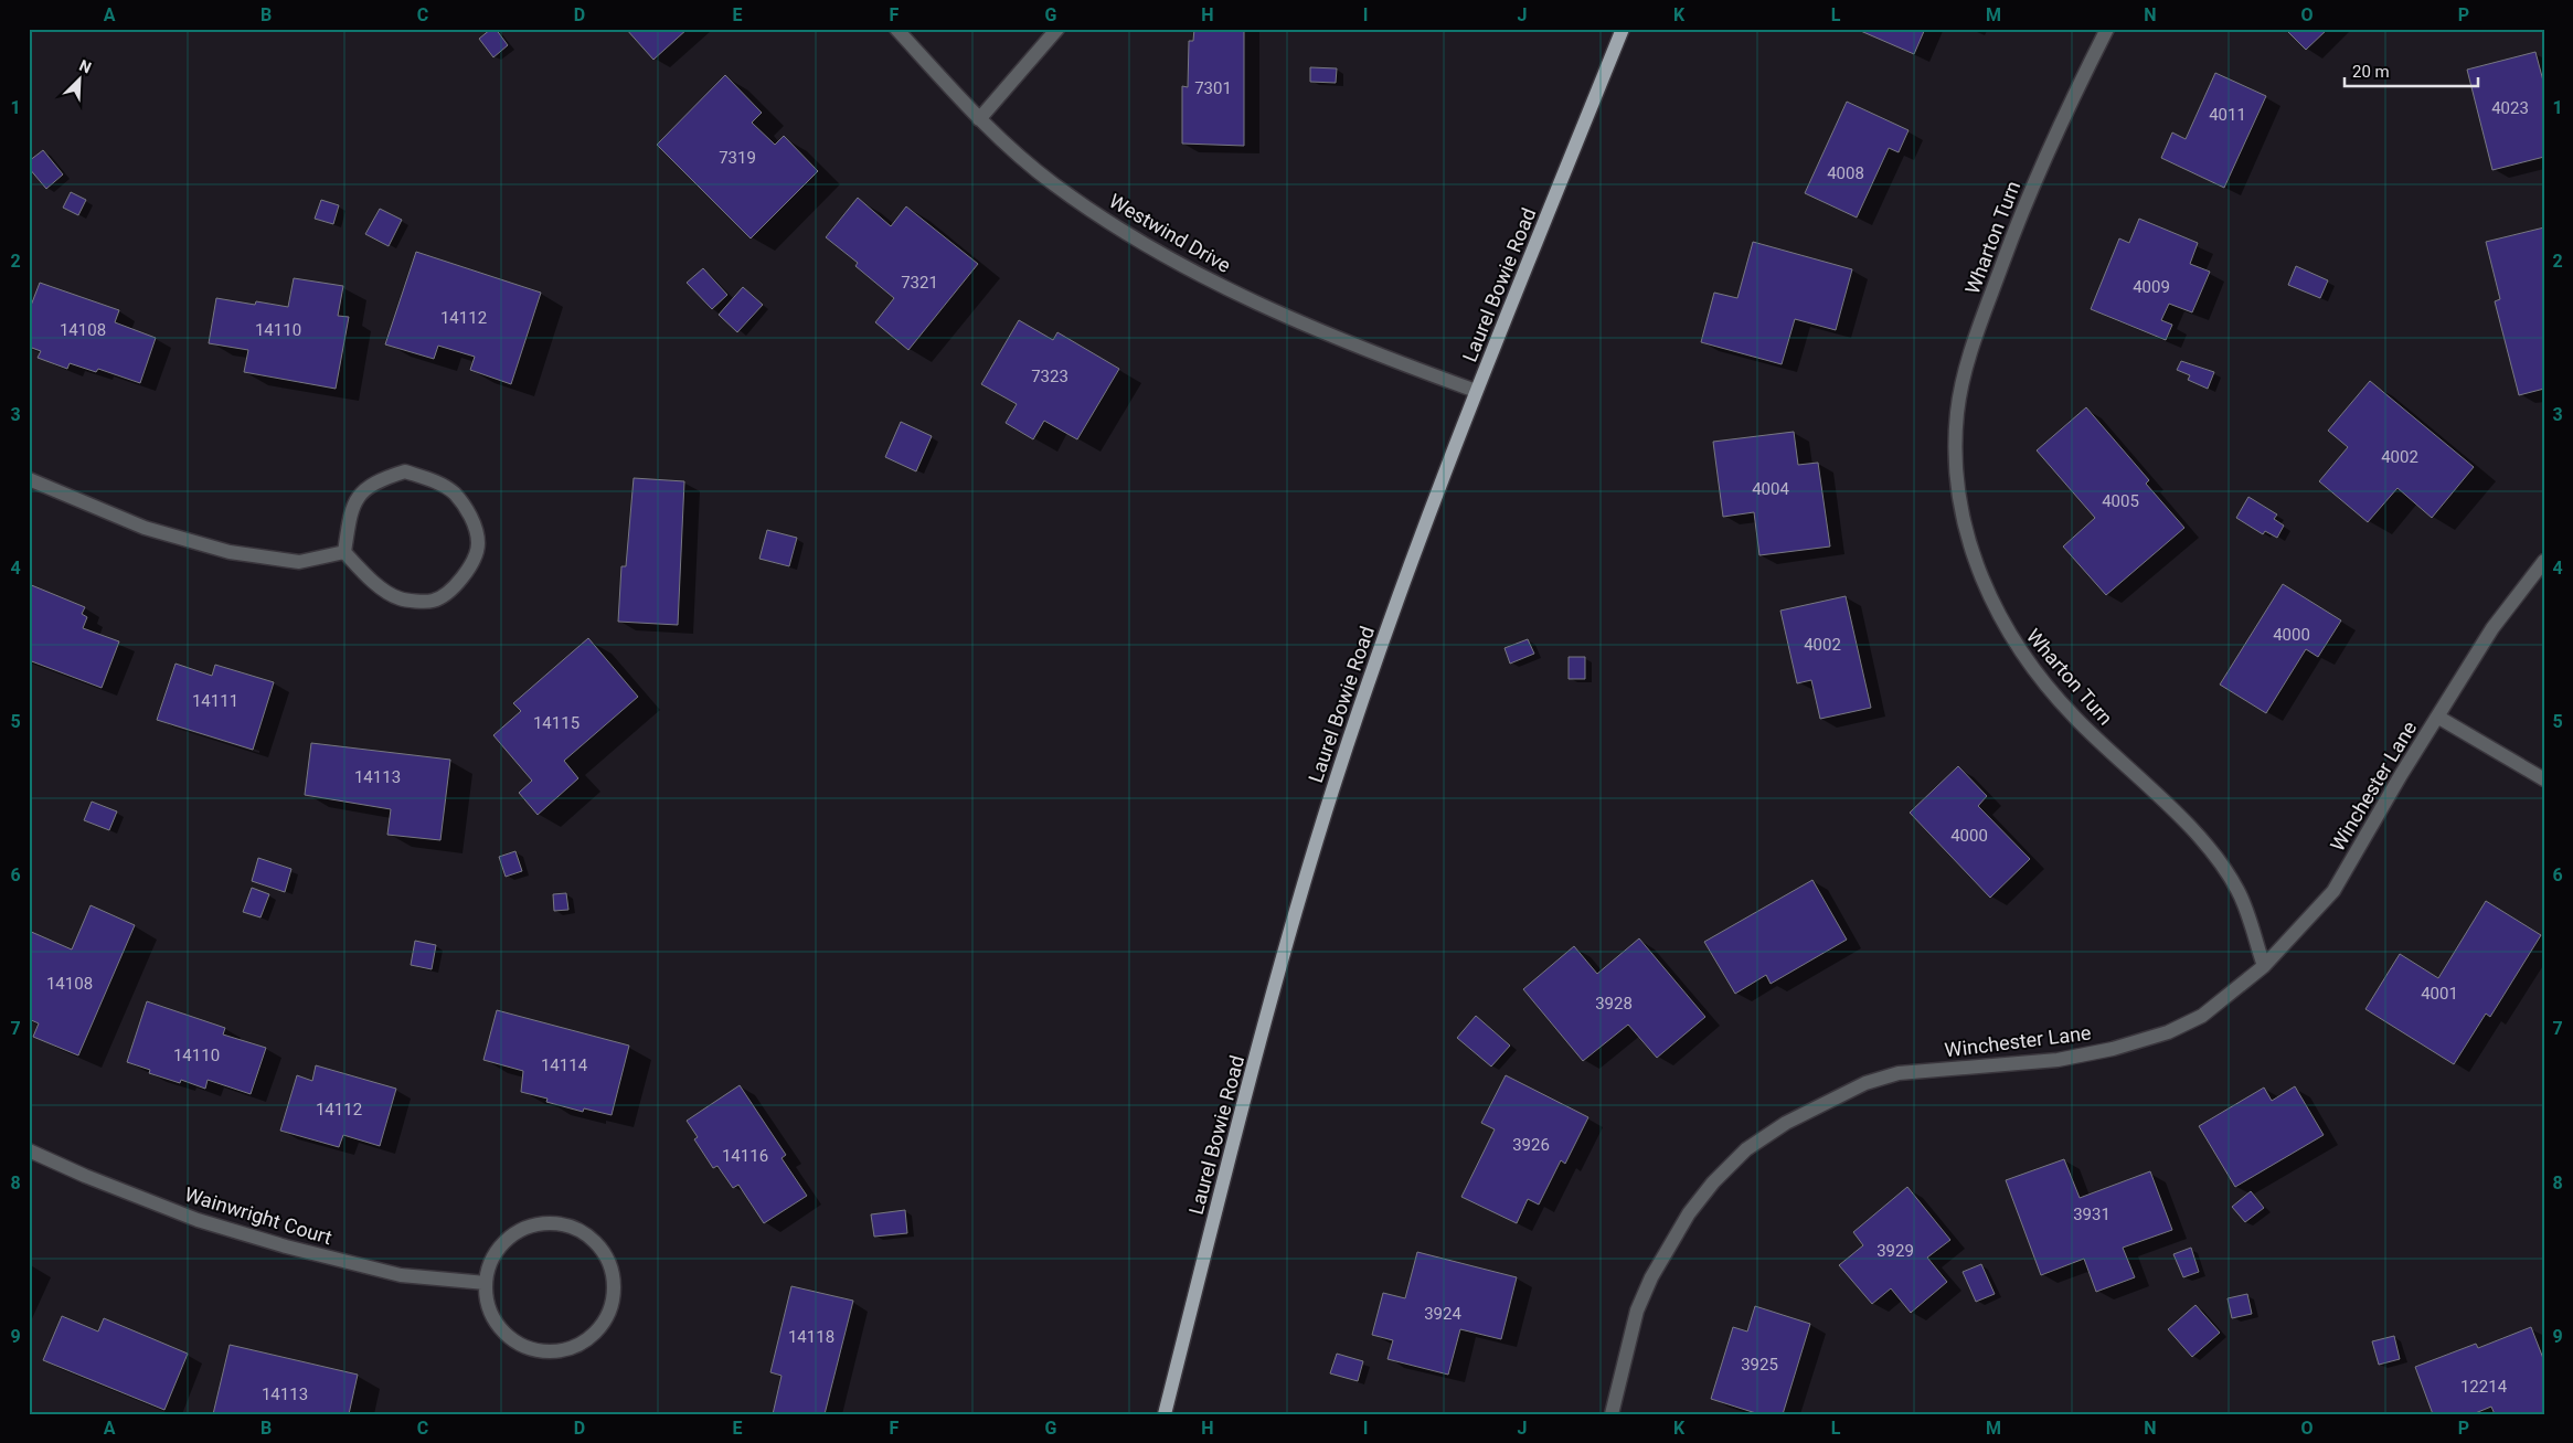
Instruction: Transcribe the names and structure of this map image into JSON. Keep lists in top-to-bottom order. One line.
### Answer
{"streets":{"main road":["Laurel Bowie Road"],"street":["Westwind Drive","Wharton Turn","Winchester Lane","Wainwright Court"]},"crossings":[["Westwind Drive","Laurel Bowie Road"],["Wharton Turn","Winchester Lane"]],"house_numbers":["7301","4023","4011","7319","4008","7321","4009","14112","14108","14110","7323","4002","4004","4005","4000","4002","14111","14115","14113","4000","14108","4001","3928","14110","14114","14112","3926","14116","3931","3929","3924","14118","3925","12214","14113"],"scale_bar":"20 m","north":"top right","grid":{"columns":["A","B","C","D","E","F","G","H","I","J","K","L","M","N","O","P"],"rows":["1","2","3","4","5","6","7","8","9"]}}
